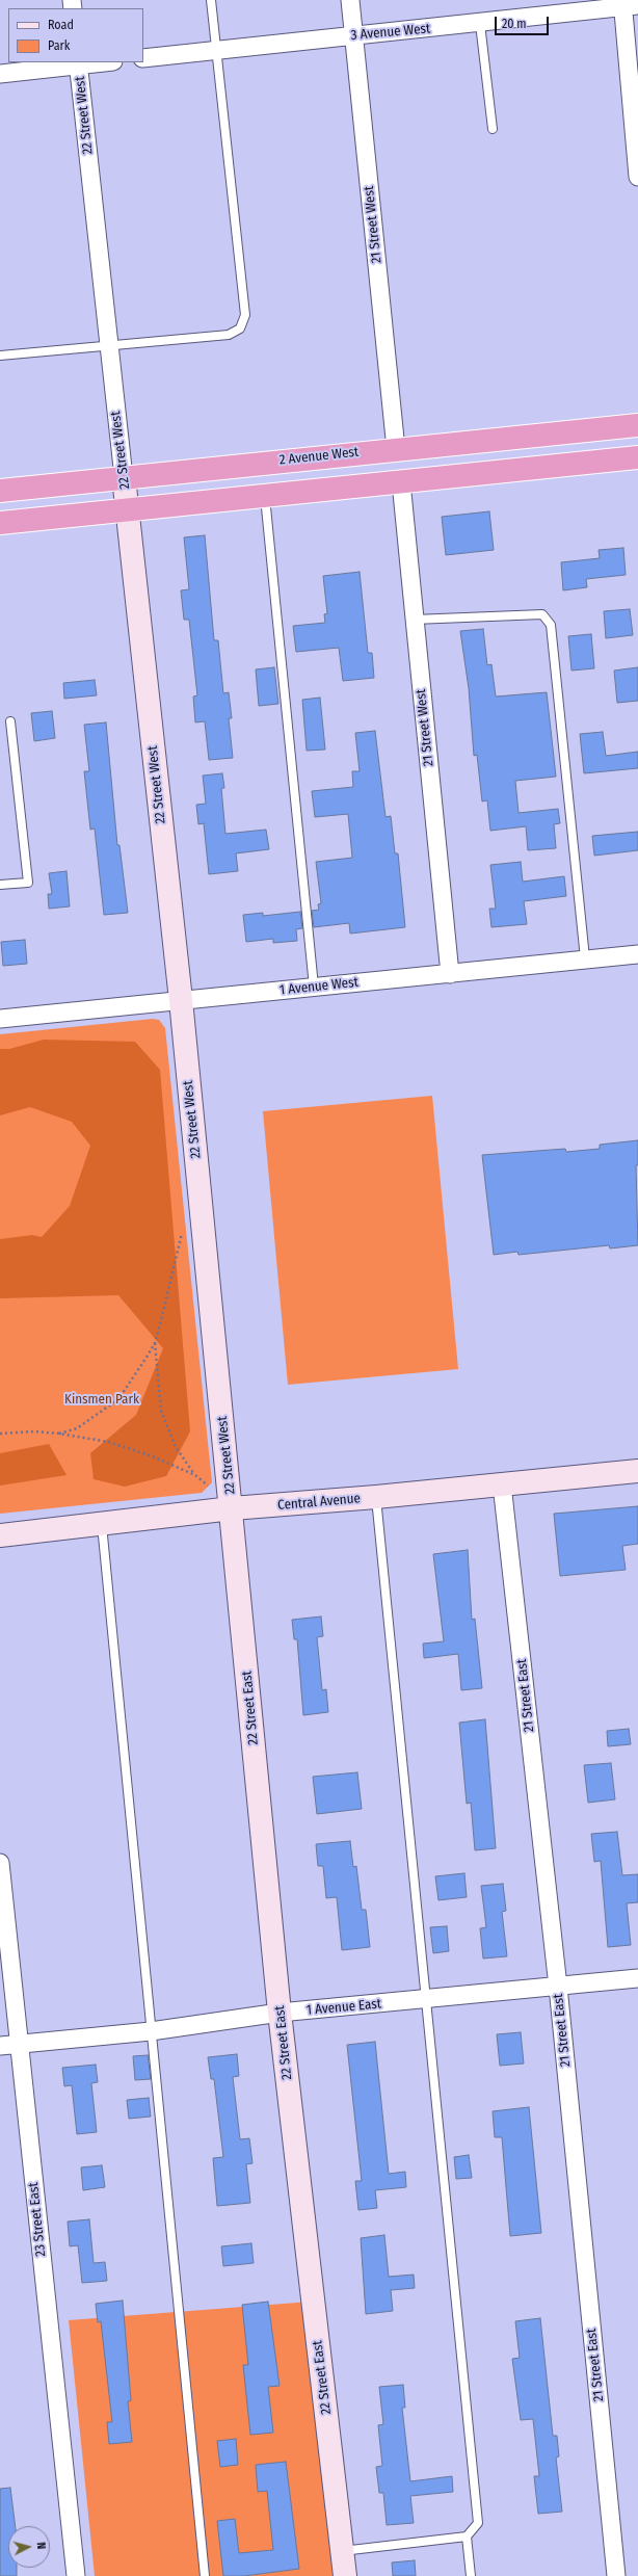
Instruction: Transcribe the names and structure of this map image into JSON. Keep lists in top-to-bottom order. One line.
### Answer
{"streets":{"highway":["2 Avenue West"],"street":["3 Avenue West","22 Street West","21 Street West","1 Avenue West","Central Avenue","21 Street East","22 Street East","1 Avenue East","23 Street East"]},"crossings":[["3 Avenue West","21 Street West"],["22 Street West","2 Avenue West"],["22 Street West","1 Avenue West"],["22 Street West","Central Avenue"],["22 Street West","22 Street East"],["21 Street West","2 Avenue West"],["21 Street West","1 Avenue West"],["Central Avenue","21 Street East"],["Central Avenue","22 Street East"],["21 Street East","1 Avenue East"],["22 Street East","1 Avenue East"],["1 Avenue East","23 Street East"]],"parks":["Kinsmen Park"],"legend":["Road","Park"],"scale_bar":"20 m","north":"right"}
